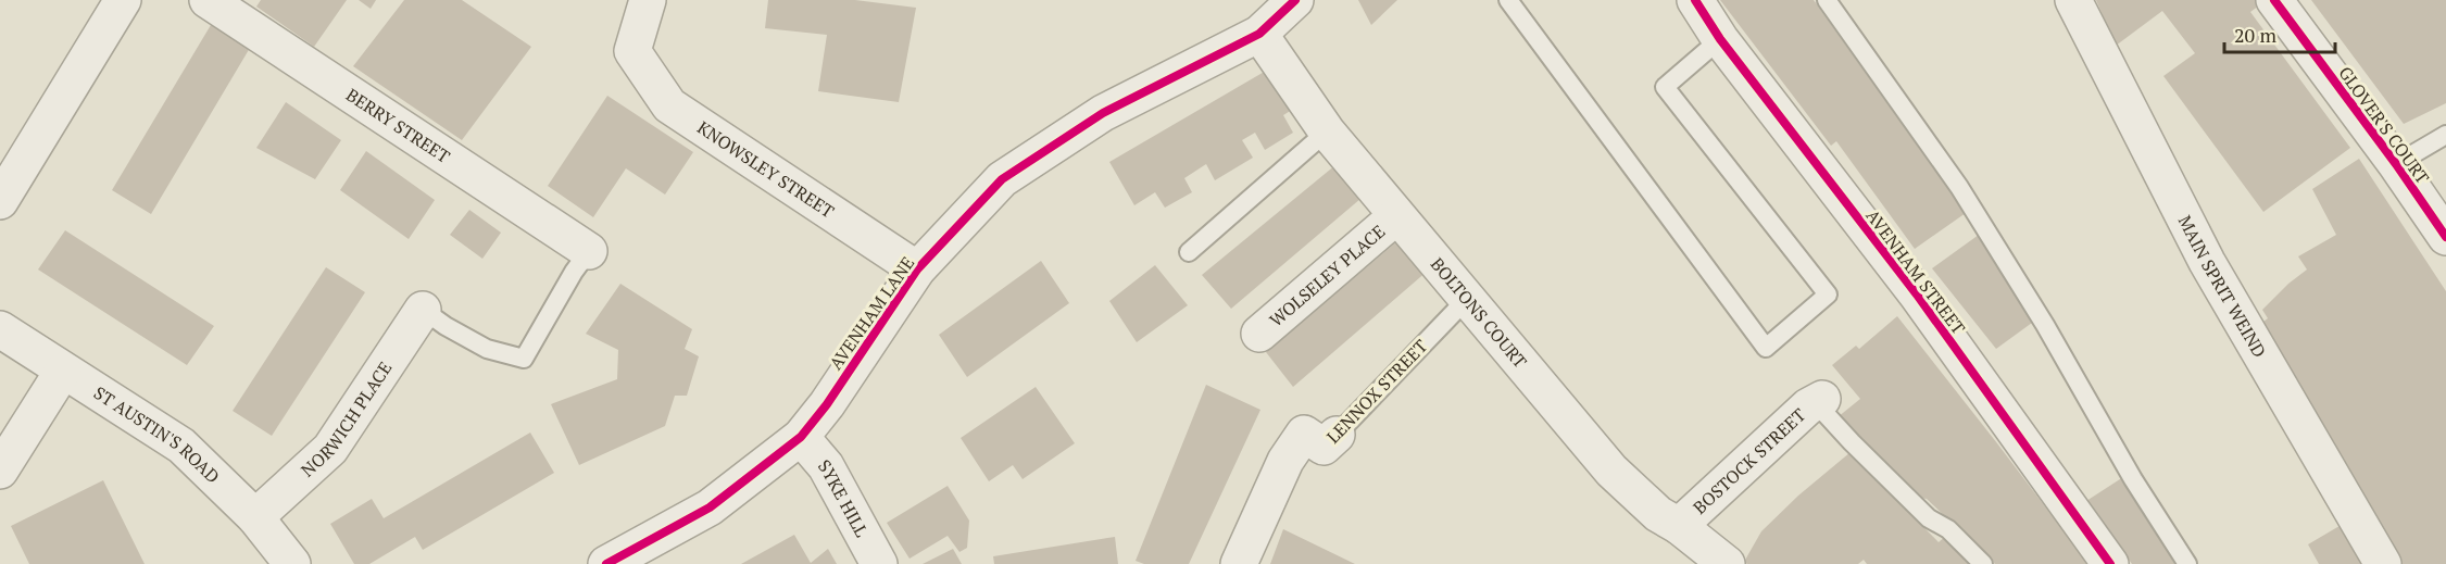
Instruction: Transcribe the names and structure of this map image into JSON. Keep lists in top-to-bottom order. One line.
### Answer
{"streets":{"street":["BERRY STREET","GLOVER'S COURT","KNOWSLEY STREET","AVENHAM STREET","WOLSELEY PLACE","MAIN SPRIT WEIND","AVENHAM LANE","BOLTONS COURT","LENNOX STREET","NORWICH PLACE","ST AUSTIN'S ROAD","BOSTOCK STREET","SYKE HILL"]},"crossings":[["KNOWSLEY STREET","AVENHAM LANE"],["WOLSELEY PLACE","BOLTONS COURT"],["AVENHAM LANE","BOLTONS COURT"],["AVENHAM LANE","SYKE HILL"],["BOLTONS COURT","LENNOX STREET"],["BOLTONS COURT","BOSTOCK STREET"],["NORWICH PLACE","ST AUSTIN'S ROAD"]],"scale_bar":"20 m"}
